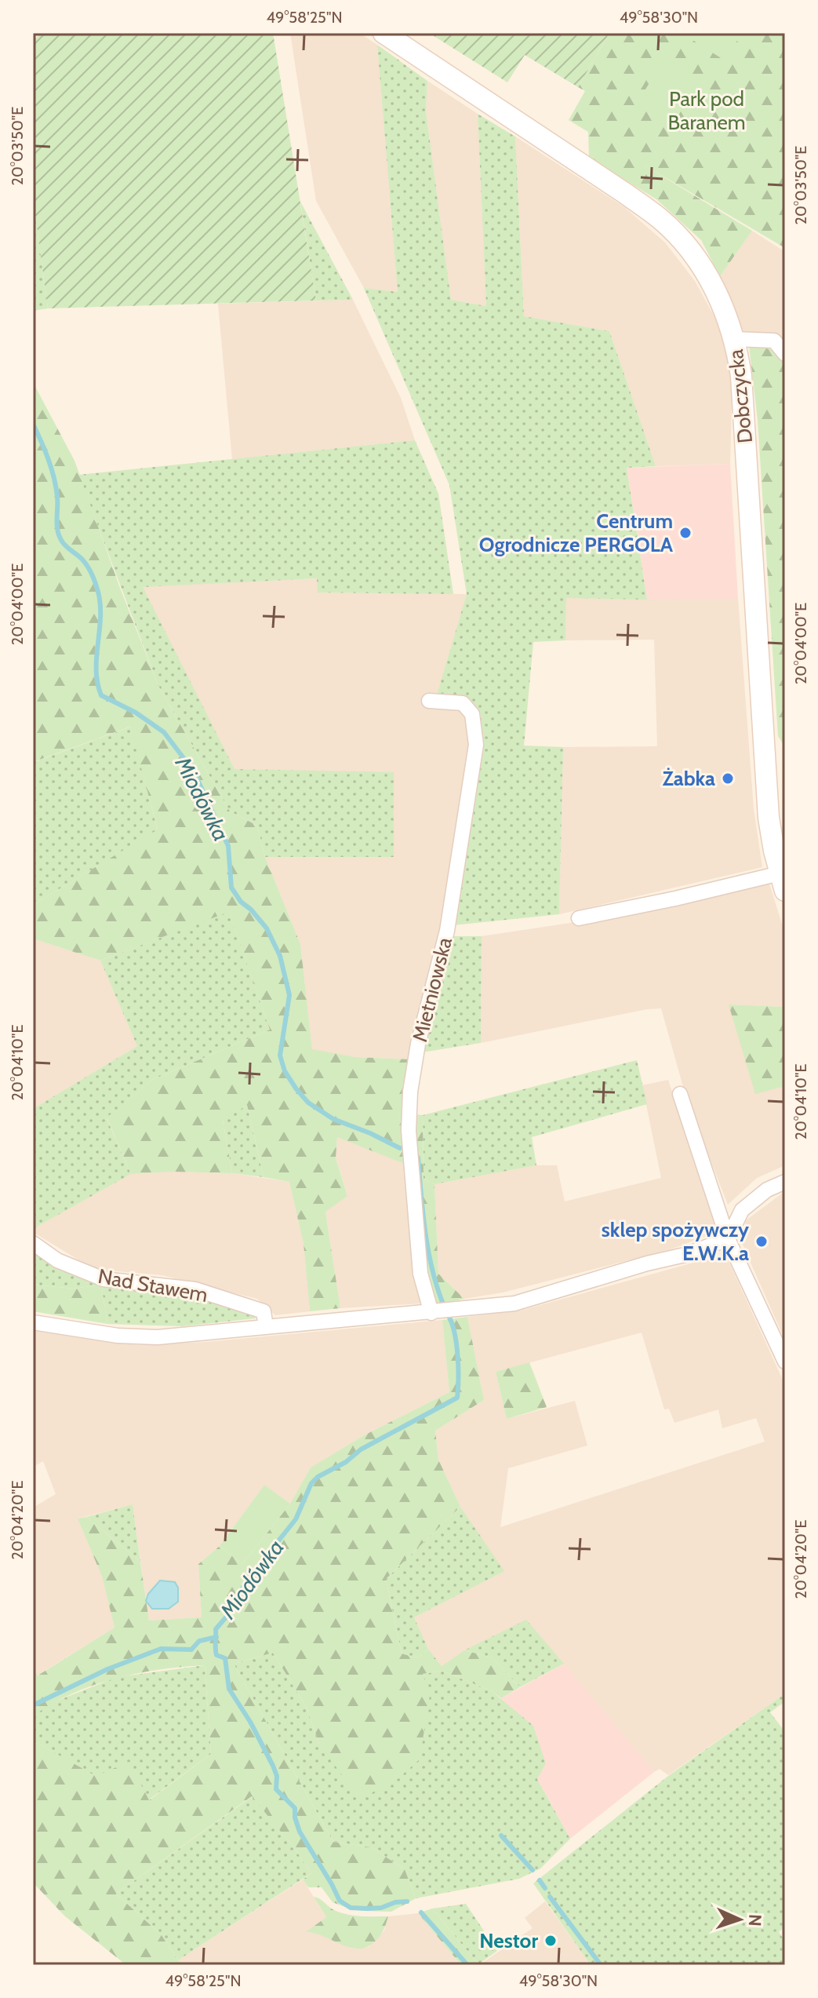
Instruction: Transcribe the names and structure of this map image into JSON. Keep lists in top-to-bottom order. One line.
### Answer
{"streets":{"main road":["Dobczycka"],"street":["Mietniowska","Nad Stawem"]},"water":["Miodówka"],"parks":["Park pod Baranem"],"places":["Centrum Ogrodnicze PERGOLA","Żabka","sklep spożywczy E.W.K.a","Nestor"],"north":"right","coordinates":["49°58'25\"N","49°58'30\"N","20°03'50\"E","20°04'00\"E","20°04'10\"E","20°04'20\"E"]}
